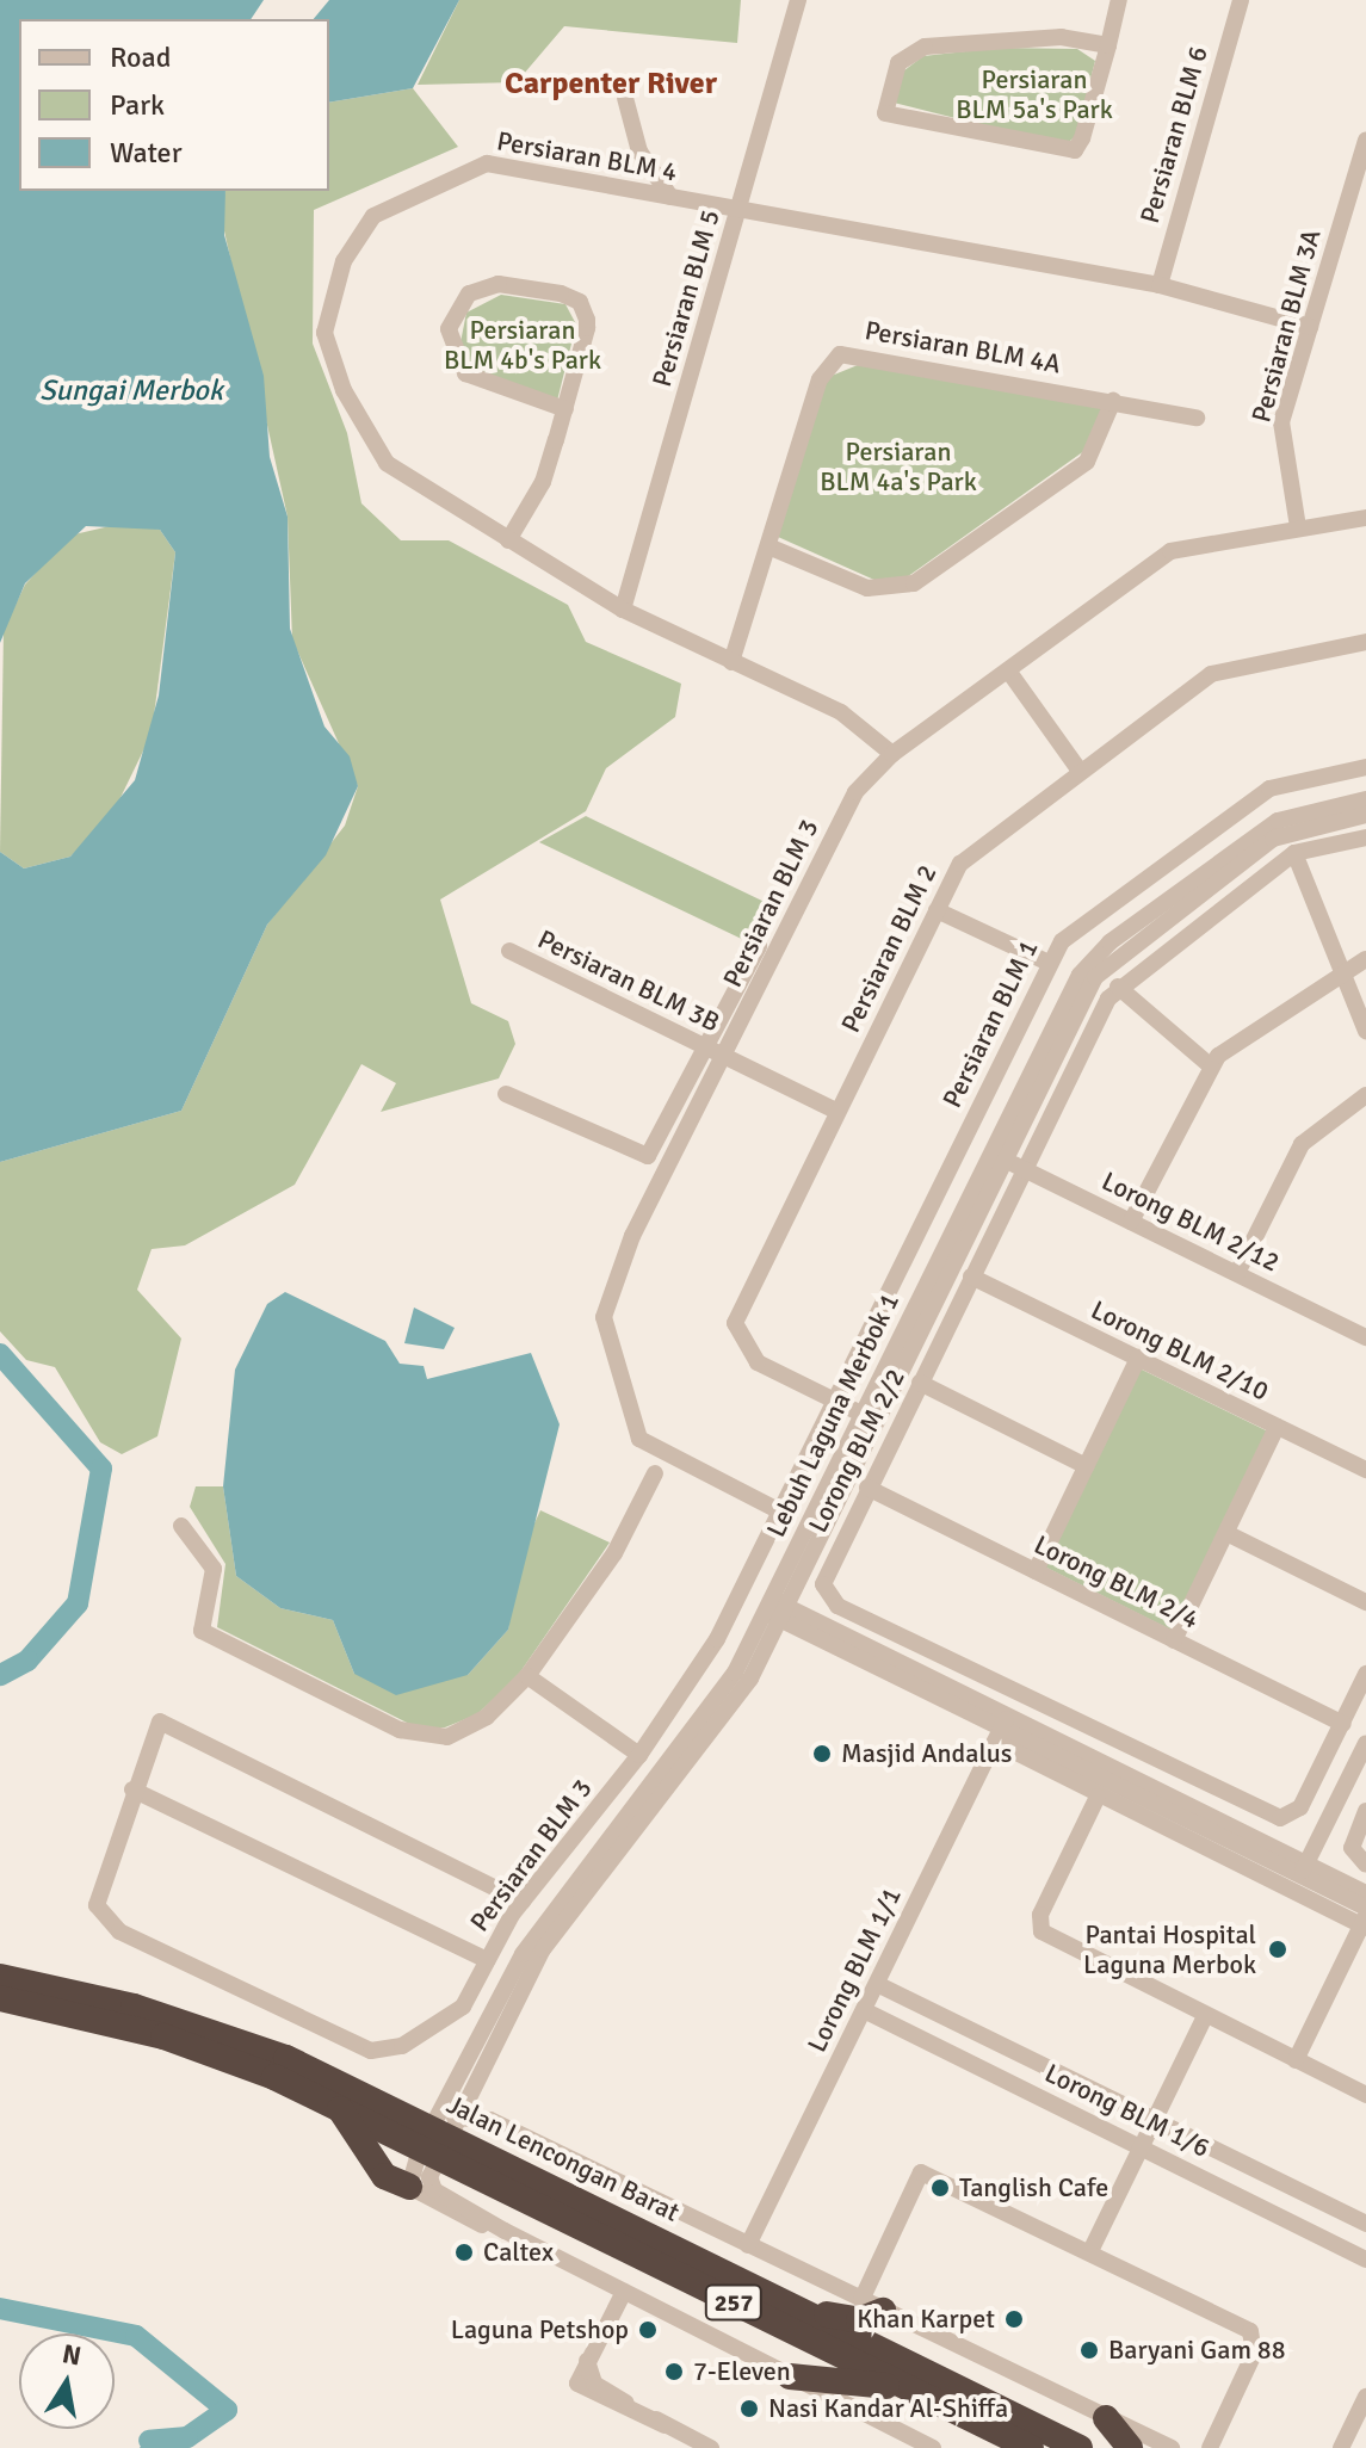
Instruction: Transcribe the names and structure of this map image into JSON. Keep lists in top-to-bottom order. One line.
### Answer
{"streets":{"highway":["Jalan Lencongan Barat","257"],"street":["Persiaran BLM 6","Persiaran BLM 4","Persiaran BLM 5","Persiaran BLM 3A","Persiaran BLM 4A","Persiaran BLM 3","Persiaran BLM 2","Persiaran BLM 3B","Persiaran BLM 1","Lorong BLM 2/12","Lorong BLM 2/10","Lebuh Laguna Merbok 1","Lorong BLM 2/2","Lorong BLM 2/4","Lorong BLM 1/1","Lorong BLM 1/6"]},"crossings":[["Persiaran BLM 6","Persiaran BLM 4"],["Persiaran BLM 4","Persiaran BLM 5"],["Persiaran BLM 4","Persiaran BLM 3A"],["Persiaran BLM 4","Persiaran BLM 4A"],["Persiaran BLM 4","Persiaran BLM 3"],["Persiaran BLM 3A","Persiaran BLM 3"],["Persiaran BLM 3","Persiaran BLM 2"],["Persiaran BLM 3","Persiaran BLM 3B"],["Persiaran BLM 3","Persiaran BLM 1"],["Persiaran BLM 2","Persiaran BLM 3B"],["Persiaran BLM 2","Persiaran BLM 1"],["Persiaran BLM 2","Lebuh Laguna Merbok 1"],["Lorong BLM 2/12","Lebuh Laguna Merbok 1"],["Lorong BLM 2/12","Lorong BLM 2/2"],["Lorong BLM 2/10","Lorong BLM 2/2"],["Lebuh Laguna Merbok 1","Jalan Lencongan Barat"],["Lorong BLM 2/2","Lorong BLM 2/4"],["Lorong BLM 1/1","Lorong BLM 1/6"]],"districts":["Carpenter River"],"water":["Sungai Merbok"],"parks":["Persiaran BLM 5a's Park","Persiaran BLM 4b's Park","Persiaran BLM 4a's Park"],"places":["Masjid Andalus","Pantai Hospital Laguna Merbok","Tanglish Cafe","Caltex","Khan Karpet","Laguna Petshop","Baryani Gam 88","7-Eleven","Nasi Kandar Al-Shiffa"],"legend":["Road","Park","Water"],"north":"top"}
